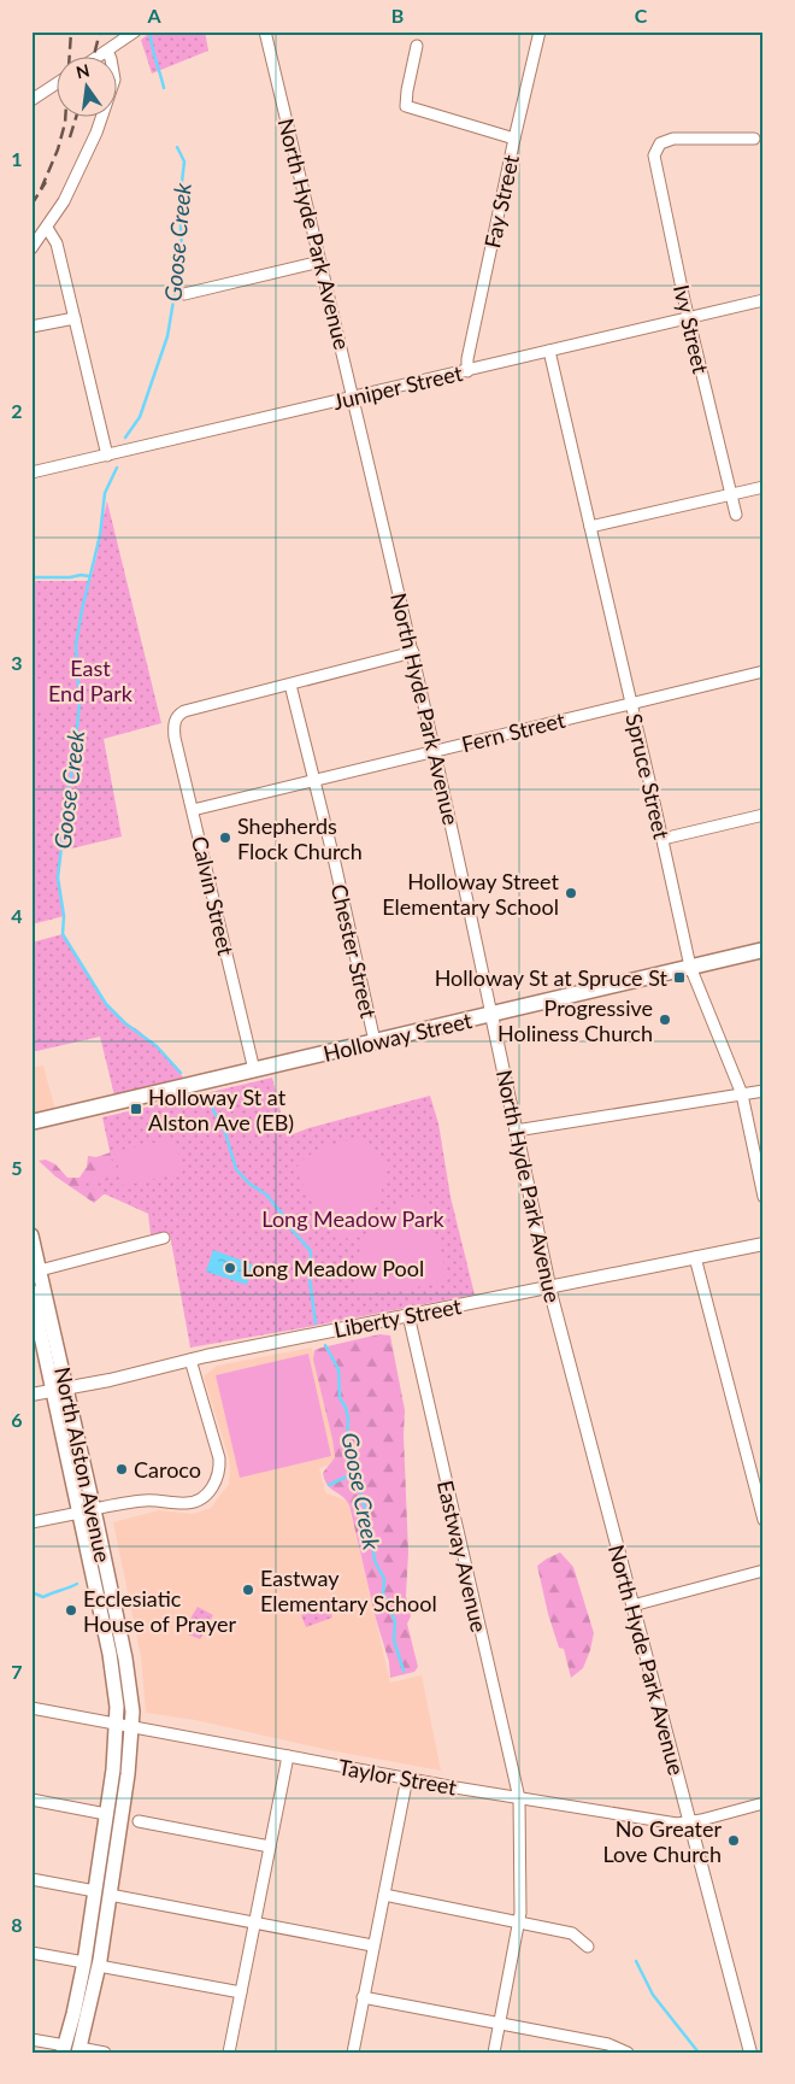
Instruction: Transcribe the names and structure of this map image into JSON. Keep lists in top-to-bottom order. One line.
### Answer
{"streets":{"main road":["Holloway Street","North Alston Avenue"],"street":["Fay Street","North Hyde Park Avenue","Ivy Street","Juniper Street","Fern Street","Spruce Street","Calvin Street","Chester Street","Liberty Street","Eastway Avenue","Taylor Street"]},"crossings":[["Fay Street","Juniper Street"],["North Hyde Park Avenue","Juniper Street"],["North Hyde Park Avenue","Fern Street"],["North Hyde Park Avenue","Holloway Street"],["North Hyde Park Avenue","Liberty Street"],["North Hyde Park Avenue","Taylor Street"],["Ivy Street","Juniper Street"],["Juniper Street","Spruce Street"],["Fern Street","Spruce Street"],["Fern Street","Calvin Street"],["Fern Street","Chester Street"],["Spruce Street","Holloway Street"],["Calvin Street","Chester Street"],["Calvin Street","Holloway Street"],["Chester Street","Holloway Street"],["Liberty Street","North Alston Avenue"],["Liberty Street","Eastway Avenue"],["North Alston Avenue","Taylor Street"],["Eastway Avenue","Taylor Street"]],"water":["Goose Creek"],"parks":["East End Park","Long Meadow Park"],"places":{"other":["Shepherds Flock Church","Holloway Street Elementary School","Progressive Holiness Church","Long Meadow Pool","Caroco","Eastway Elementary School","Ecclesiatic House of Prayer","No Greater Love Church"],"transit":["Holloway St at Spruce St","Holloway St at Alston Ave (EB)"]},"north":"top","grid":{"columns":["A","B","C"],"rows":["1","2","3","4","5","6","7","8"]}}
